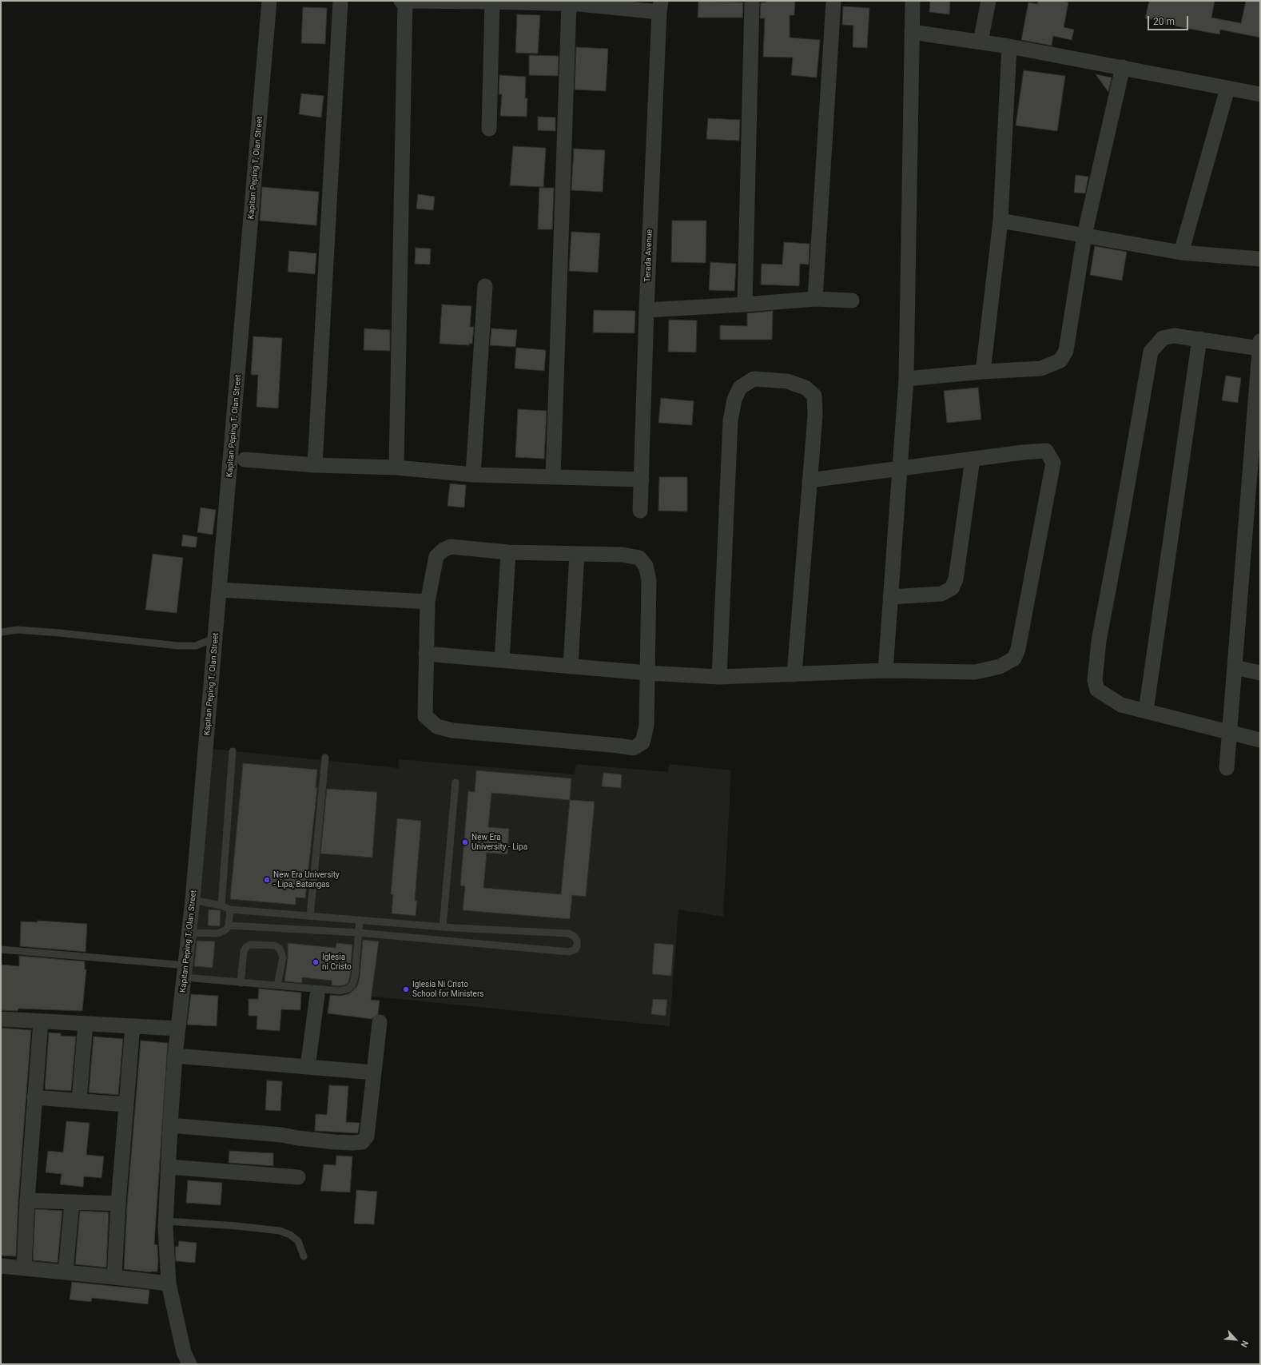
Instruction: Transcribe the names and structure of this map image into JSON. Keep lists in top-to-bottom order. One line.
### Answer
{"streets":{"street":["Kapitan Peping T. Olan Street","Terada Avenue"]},"places":["New Era University - Lipa","New Era University - Lipa, Batangas","Iglesia ni Cristo","Iglesia Ni Cristo School for Ministers"],"scale_bar":"20 m","north":"bottom right"}
